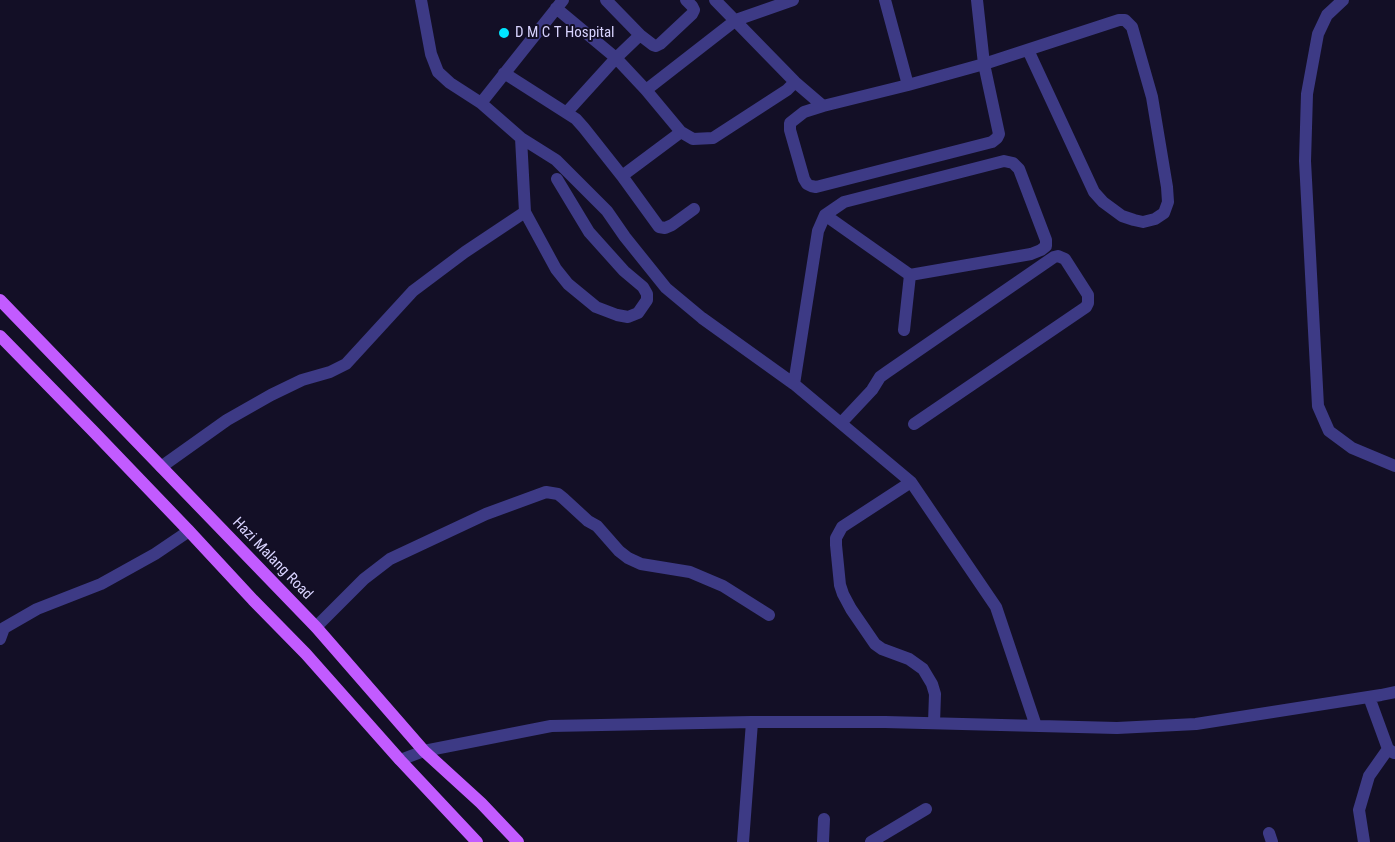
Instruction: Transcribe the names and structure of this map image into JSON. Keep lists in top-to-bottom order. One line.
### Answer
{"streets":{"main road":["Hazi Malang Road"]},"places":["D M C T Hospital"]}
